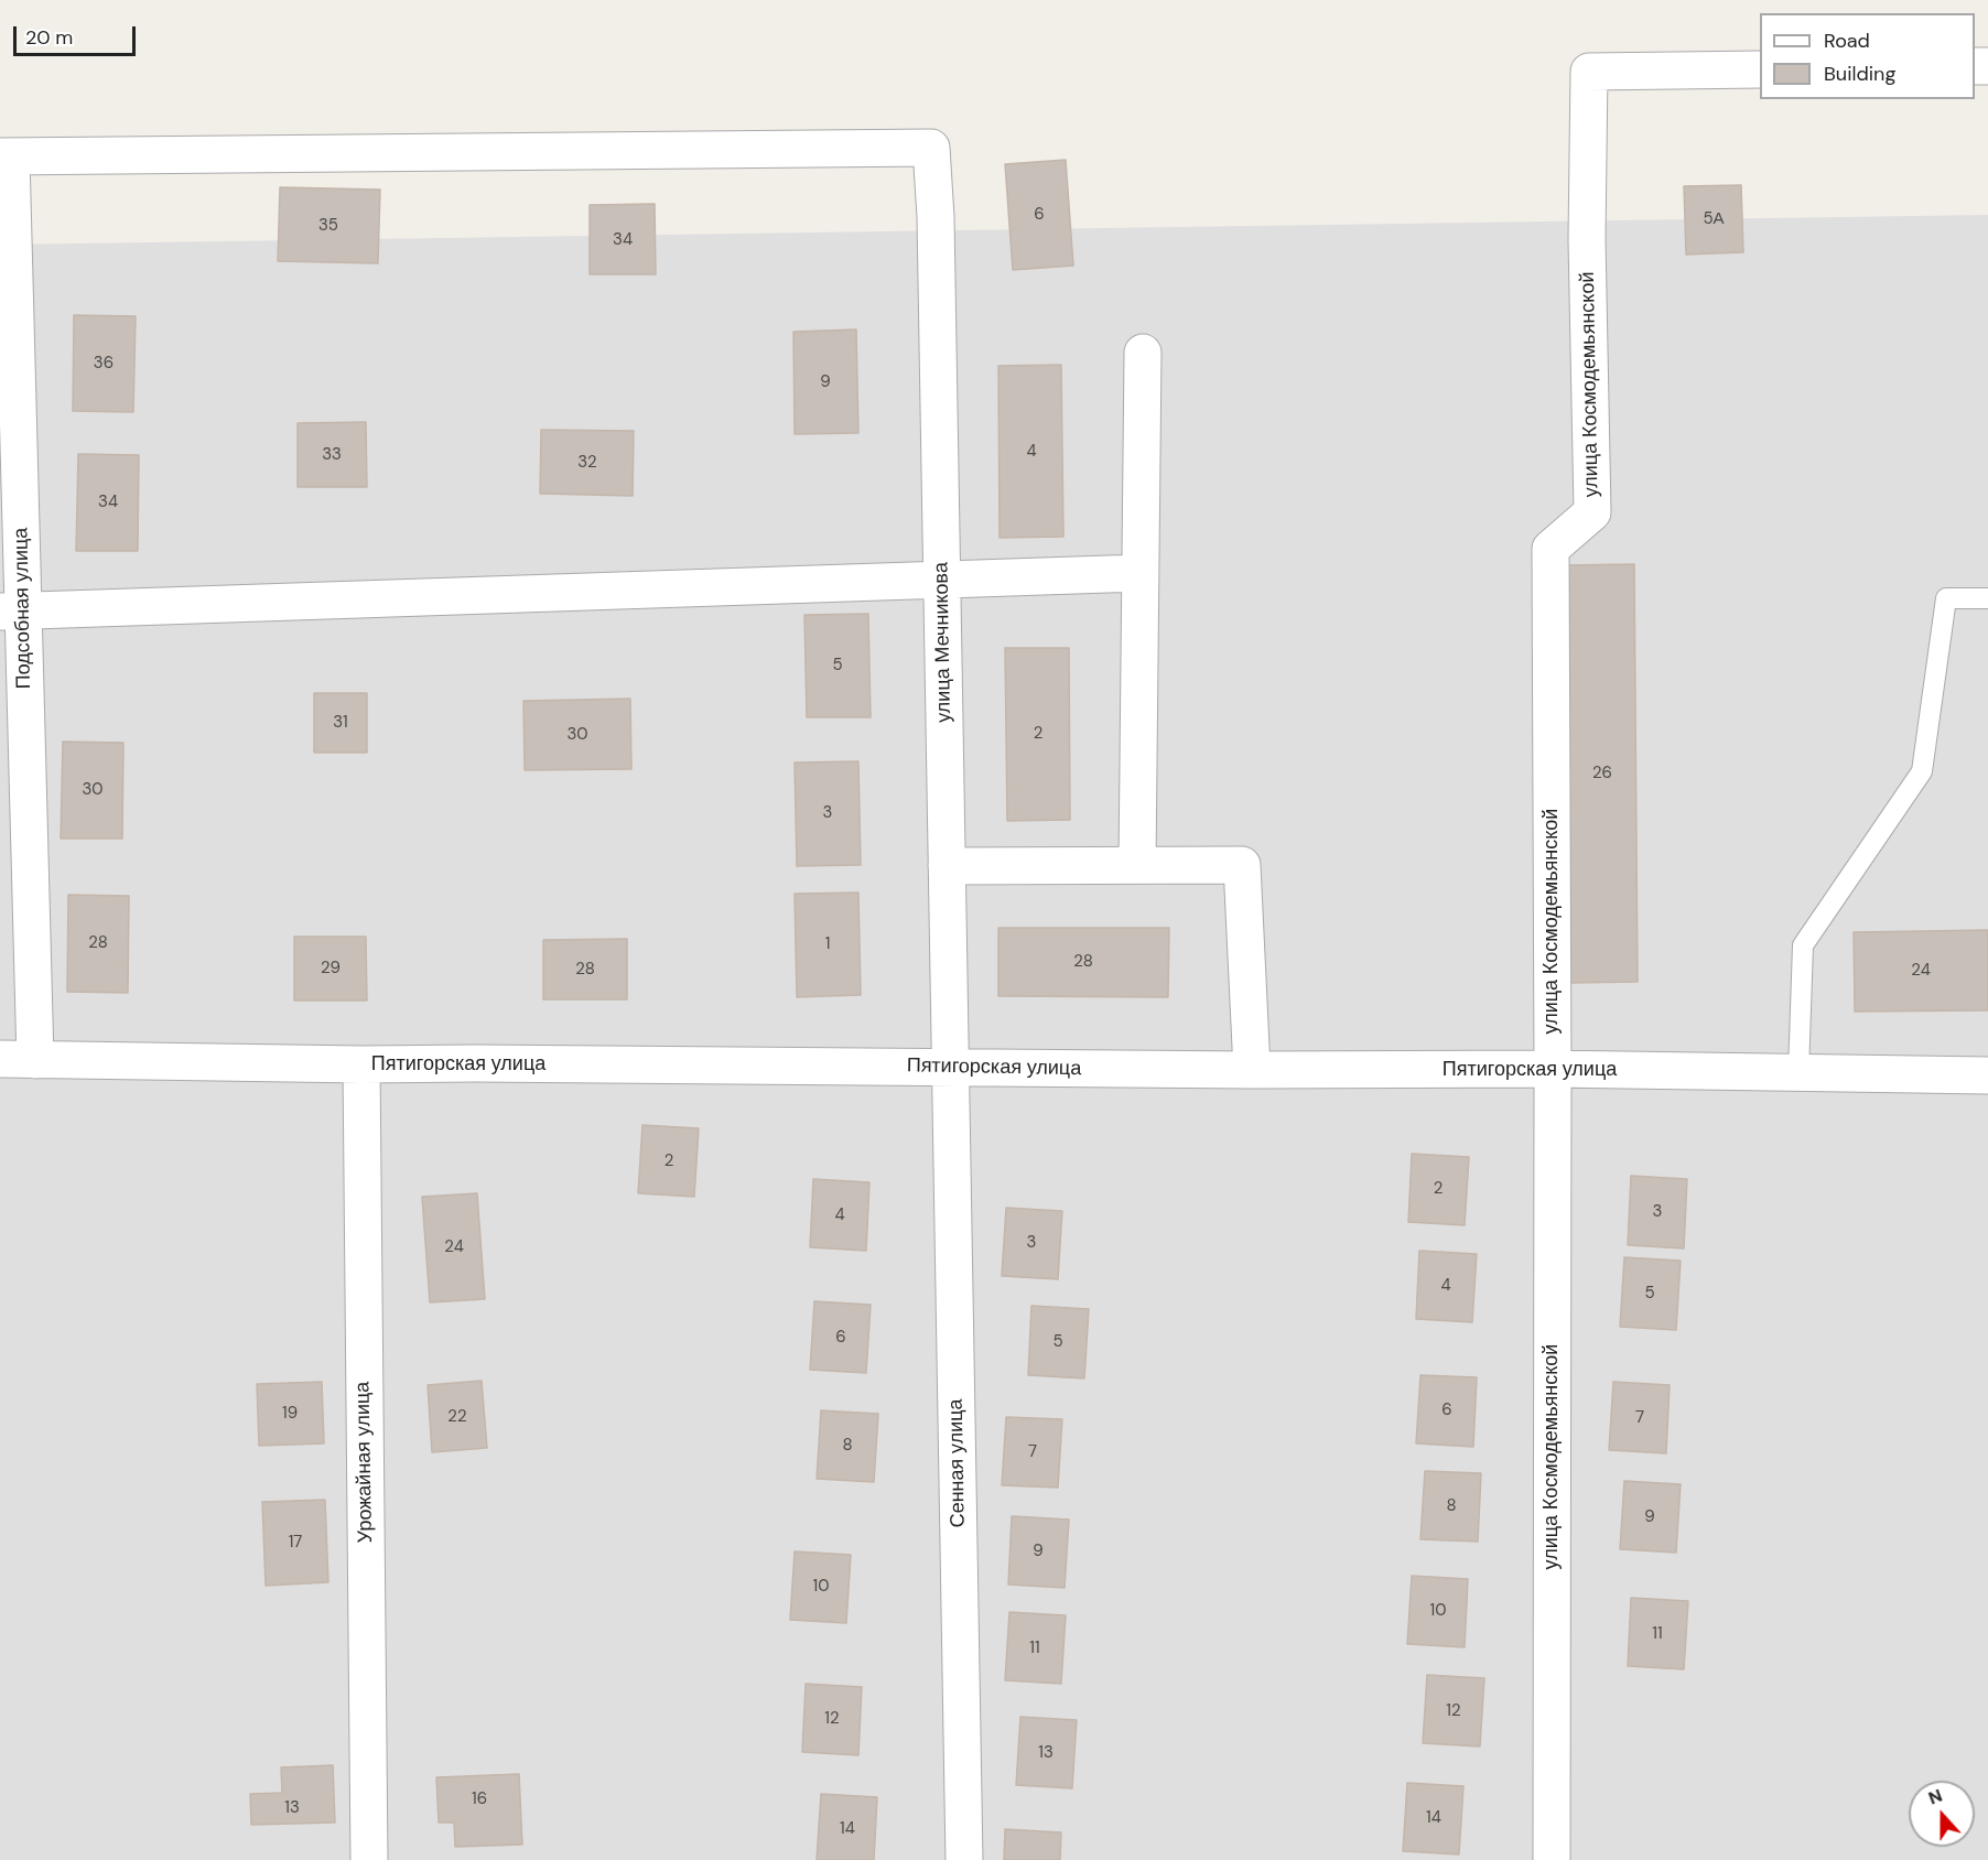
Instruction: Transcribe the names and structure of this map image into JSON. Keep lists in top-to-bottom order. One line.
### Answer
{"streets":{"street":["улица Космодемьянской","Подсобная улица","улица Мечникова","Пятигорская улица","Урожайная улица","Сенная улица"]},"crossings":[["улица Космодемьянской","Пятигорская улица"],["Подсобная улица","улица Мечникова"],["Подсобная улица","Пятигорская улица"],["улица Мечникова","Пятигорская улица"],["улица Мечникова","Сенная улица"],["Пятигорская улица","Урожайная улица"],["Пятигорская улица","Сенная улица"]],"house_numbers":["6","5А","35","34","36","9","4","33","32","34","5","31","2","30","26","30","3","28","1","28","29","28","24","2","2","3","4","3","24","4","5","6","5","6","19","22","7","8","7","8","9","17","9","10","10","11","11","12","12","13","16","13","14","14"],"legend":["Road","Building"],"scale_bar":"20 m","north":"top"}
